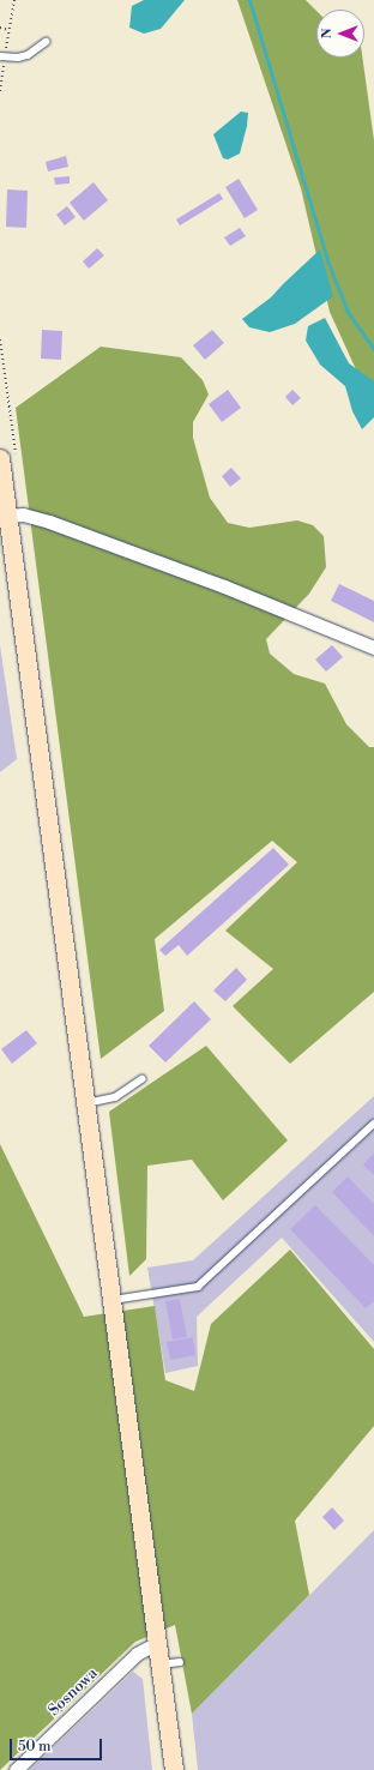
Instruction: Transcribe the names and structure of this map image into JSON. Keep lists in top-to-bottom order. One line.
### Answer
{"streets":{"street":["Sosnowa"]},"scale_bar":"50 m","north":"left"}
